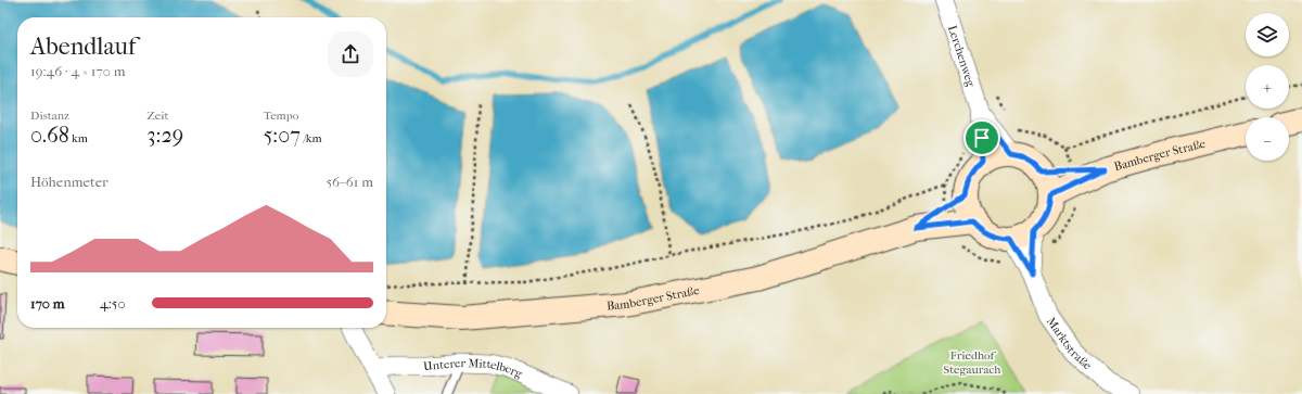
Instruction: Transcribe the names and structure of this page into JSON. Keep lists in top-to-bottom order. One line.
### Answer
{"streets":{"main road":["Bamberger Straße"],"street":["Lerchenweg","Marktstraße","Unterer Mittelberg"]},"crossings":[["Lerchenweg","Bamberger Straße"],["Lerchenweg","Marktstraße"],["Bamberger Straße","Marktstraße"]],"parks":["Friedhof Stegaurach"],"page":{"map_buttons":["+","−"],"heading":["Abendlauf","19:46 · 4 × 170 m"],"stats":[["Distanz","0.68 km"],["Zeit","3:29"],["Tempo","5:07 /km"]],"chart":["Höhenmeter","56–61 m"],"list":[{"name":"170 m","note":"4:50"}]}}
